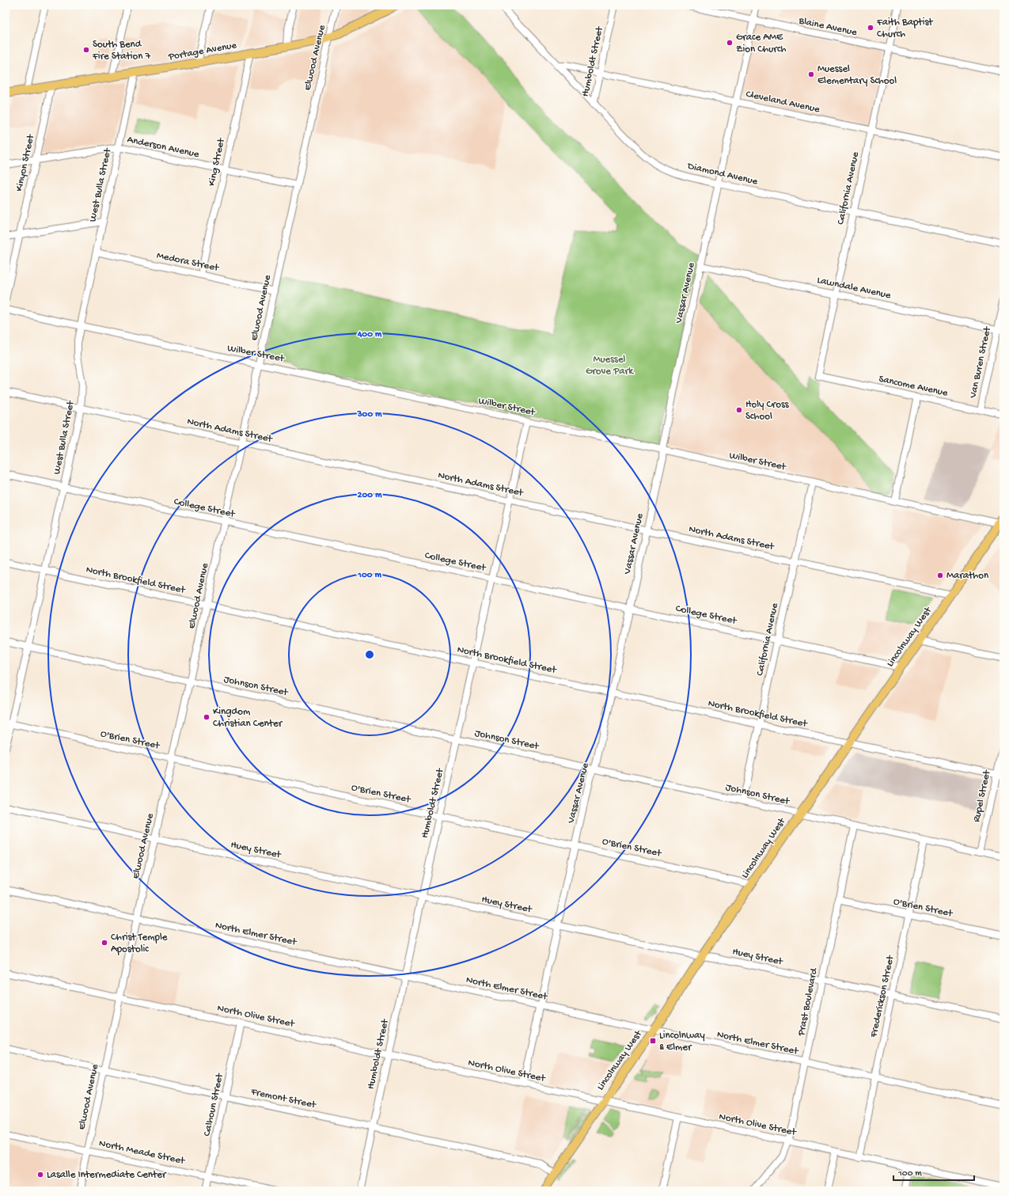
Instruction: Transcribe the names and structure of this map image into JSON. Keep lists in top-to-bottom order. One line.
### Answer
{"streets":{"main road":["Portage Avenue","Lincolnway West"],"street":["Blaine Avenue","Elwood Avenue","Humboldt Street","Cleveland Avenue","Anderson Avenue","King Street","Kinyon Street","Diamond Avenue","West Bulla Street","California Avenue","Medora Street","Lawndale Avenue","Vassar Avenue","Wilber Street","Van Buren Street","Sancome Avenue","North Adams Street","College Street","North Brookfield Street","Johnson Street","O'Brien Street","Rupel Street","Huey Street","North Elmer Street","Frederickson Street","Prast Boulevard","North Olive Street","Fremont Street","Calhoun Street","North Meade Street"]},"crossings":[["Blaine Avenue","California Avenue"],["Blaine Avenue","Vassar Avenue"],["Portage Avenue","Elwood Avenue"],["Portage Avenue","King Street"],["Portage Avenue","Kinyon Street"],["Portage Avenue","West Bulla Street"],["Elwood Avenue","Anderson Avenue"],["Elwood Avenue","Medora Street"],["Elwood Avenue","Wilber Street"],["Elwood Avenue","North Adams Street"],["Elwood Avenue","College Street"],["Elwood Avenue","North Brookfield Street"],["Elwood Avenue","Johnson Street"],["Elwood Avenue","O'Brien Street"],["Elwood Avenue","Huey Street"],["Elwood Avenue","North Elmer Street"],["Elwood Avenue","North Olive Street"],["Elwood Avenue","Fremont Street"],["Elwood Avenue","North Meade Street"],["Humboldt Street","Cleveland Avenue"],["Humboldt Street","Diamond Avenue"],["Humboldt Street","Wilber Street"],["Humboldt Street","North Adams Street"],["Humboldt Street","College Street"],["Humboldt Street","North Brookfield Street"],["Humboldt Street","Johnson Street"],["Humboldt Street","O'Brien Street"],["Humboldt Street","Huey Street"],["Humboldt Street","North Elmer Street"],["Humboldt Street","North Olive Street"],["Humboldt Street","Fremont Street"],["Cleveland Avenue","Diamond Avenue"],["Cleveland Avenue","California Avenue"],["Cleveland Avenue","Vassar Avenue"],["Anderson Avenue","King Street"],["Anderson Avenue","Kinyon Street"],["Anderson Avenue","West Bulla Street"],["King Street","Medora Street"],["Diamond Avenue","California Avenue"],["Diamond Avenue","Vassar Avenue"],["West Bulla Street","Medora Street"],["West Bulla Street","Wilber Street"],["West Bulla Street","North Adams Street"],["West Bulla Street","College Street"],["West Bulla Street","North Brookfield Street"],["West Bulla Street","Johnson Street"],["West Bulla Street","O'Brien Street"],["California Avenue","Lawndale Avenue"],["California Avenue","Wilber Street"],["California Avenue","Sancome Avenue"],["California Avenue","North Adams Street"],["California Avenue","College Street"],["California Avenue","North Brookfield Street"],["California Avenue","Johnson Street"],["Lawndale Avenue","Vassar Avenue"],["Lawndale Avenue","Van Buren Street"],["Vassar Avenue","Wilber Street"],["Vassar Avenue","North Adams Street"],["Vassar Avenue","College Street"],["Vassar Avenue","North Brookfield Street"],["Vassar Avenue","Johnson Street"],["Vassar Avenue","O'Brien Street"],["Vassar Avenue","Huey Street"],["Vassar Avenue","North Elmer Street"],["Vassar Avenue","North Olive Street"],["Wilber Street","Lincolnway West"],["Van Buren Street","Sancome Avenue"],["North Adams Street","Lincolnway West"],["College Street","Lincolnway West"],["North Brookfield Street","Lincolnway West"],["North Brookfield Street","Rupel Street"],["Lincolnway West","Johnson Street"],["Lincolnway West","O'Brien Street"],["Lincolnway West","Huey Street"],["Lincolnway West","North Elmer Street"],["Lincolnway West","North Olive Street"],["Lincolnway West","Fremont Street"],["Johnson Street","Rupel Street"],["Johnson Street","Frederickson Street"],["Johnson Street","Prast Boulevard"],["O'Brien Street","Frederickson Street"],["O'Brien Street","Prast Boulevard"],["Huey Street","Frederickson Street"],["Huey Street","Prast Boulevard"],["North Elmer Street","Frederickson Street"],["North Elmer Street","Prast Boulevard"],["Frederickson Street","North Olive Street"],["Prast Boulevard","North Olive Street"],["North Olive Street","Calhoun Street"],["Fremont Street","Calhoun Street"],["Calhoun Street","North Meade Street"]],"parks":["Muessel Grove Park"],"places":{"other":["Faith Baptist Church","Grace AME Zion Church","South Bend Fire Station 7","Muessel Elementary School","Holy Cross School","Marathon","Kingdom Christian Center","Christ Temple Apostolic","Lasalle Intermediate Center"],"transit":["Lincolnway & Elmer"]},"scale_bar":"100 m","rings":["400 m","300 m","200 m","100 m"]}
